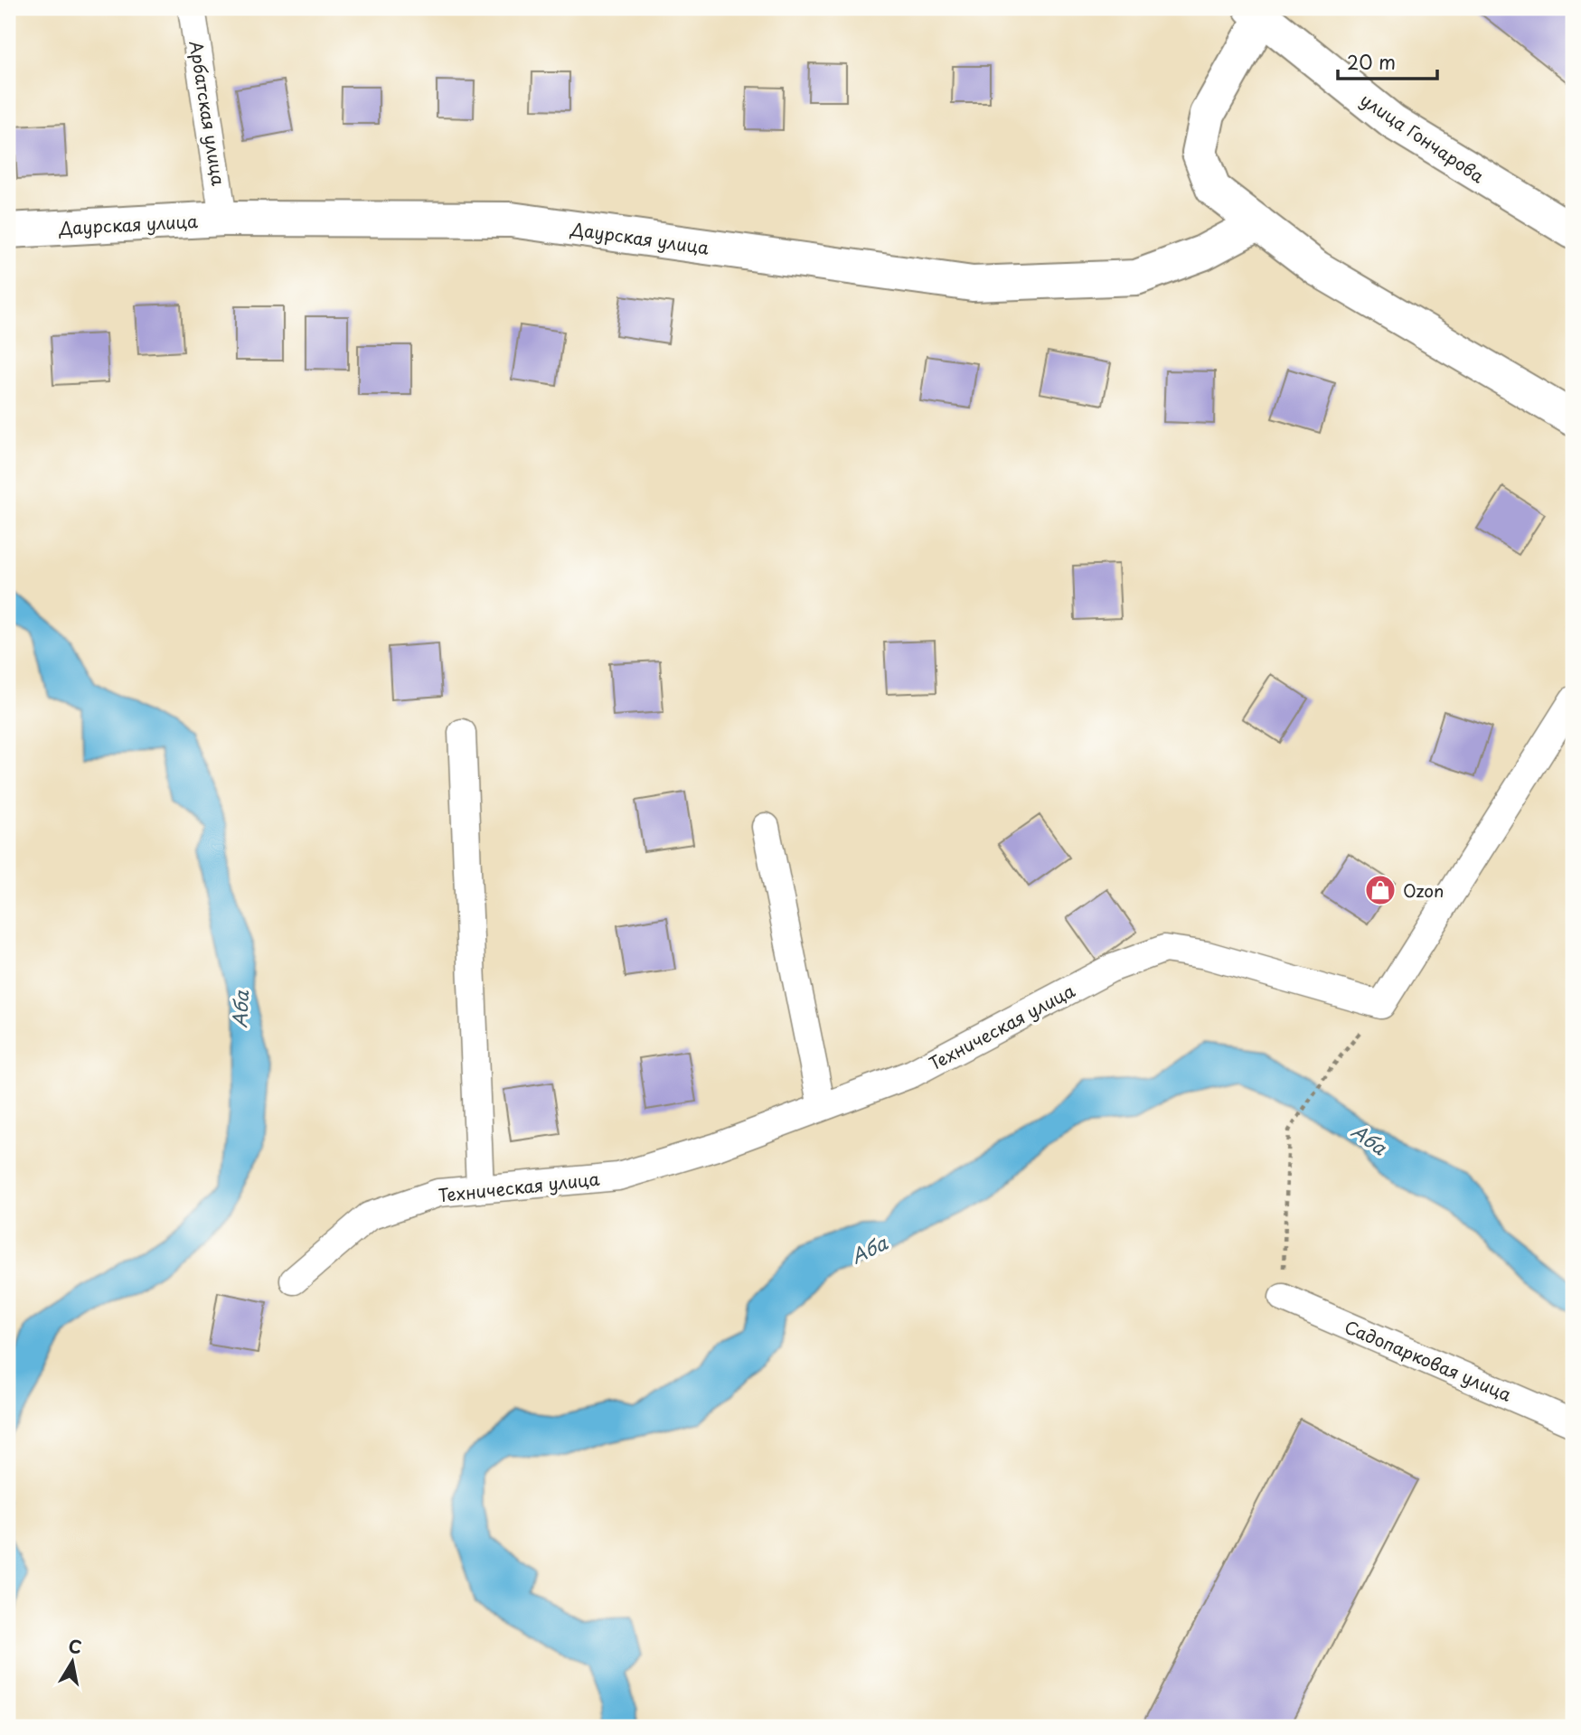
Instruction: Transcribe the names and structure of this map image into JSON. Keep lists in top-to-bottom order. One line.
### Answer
{"streets":{"street":["Арбатская улица","улица Гончарова","Даурская улица","Техническая улица","Садопарковая улица"]},"crossings":[["Арбатская улица","Даурская улица"]],"water":["Аба"],"places":{"shop":["Ozon"]},"scale_bar":"20 m","north":"top"}
